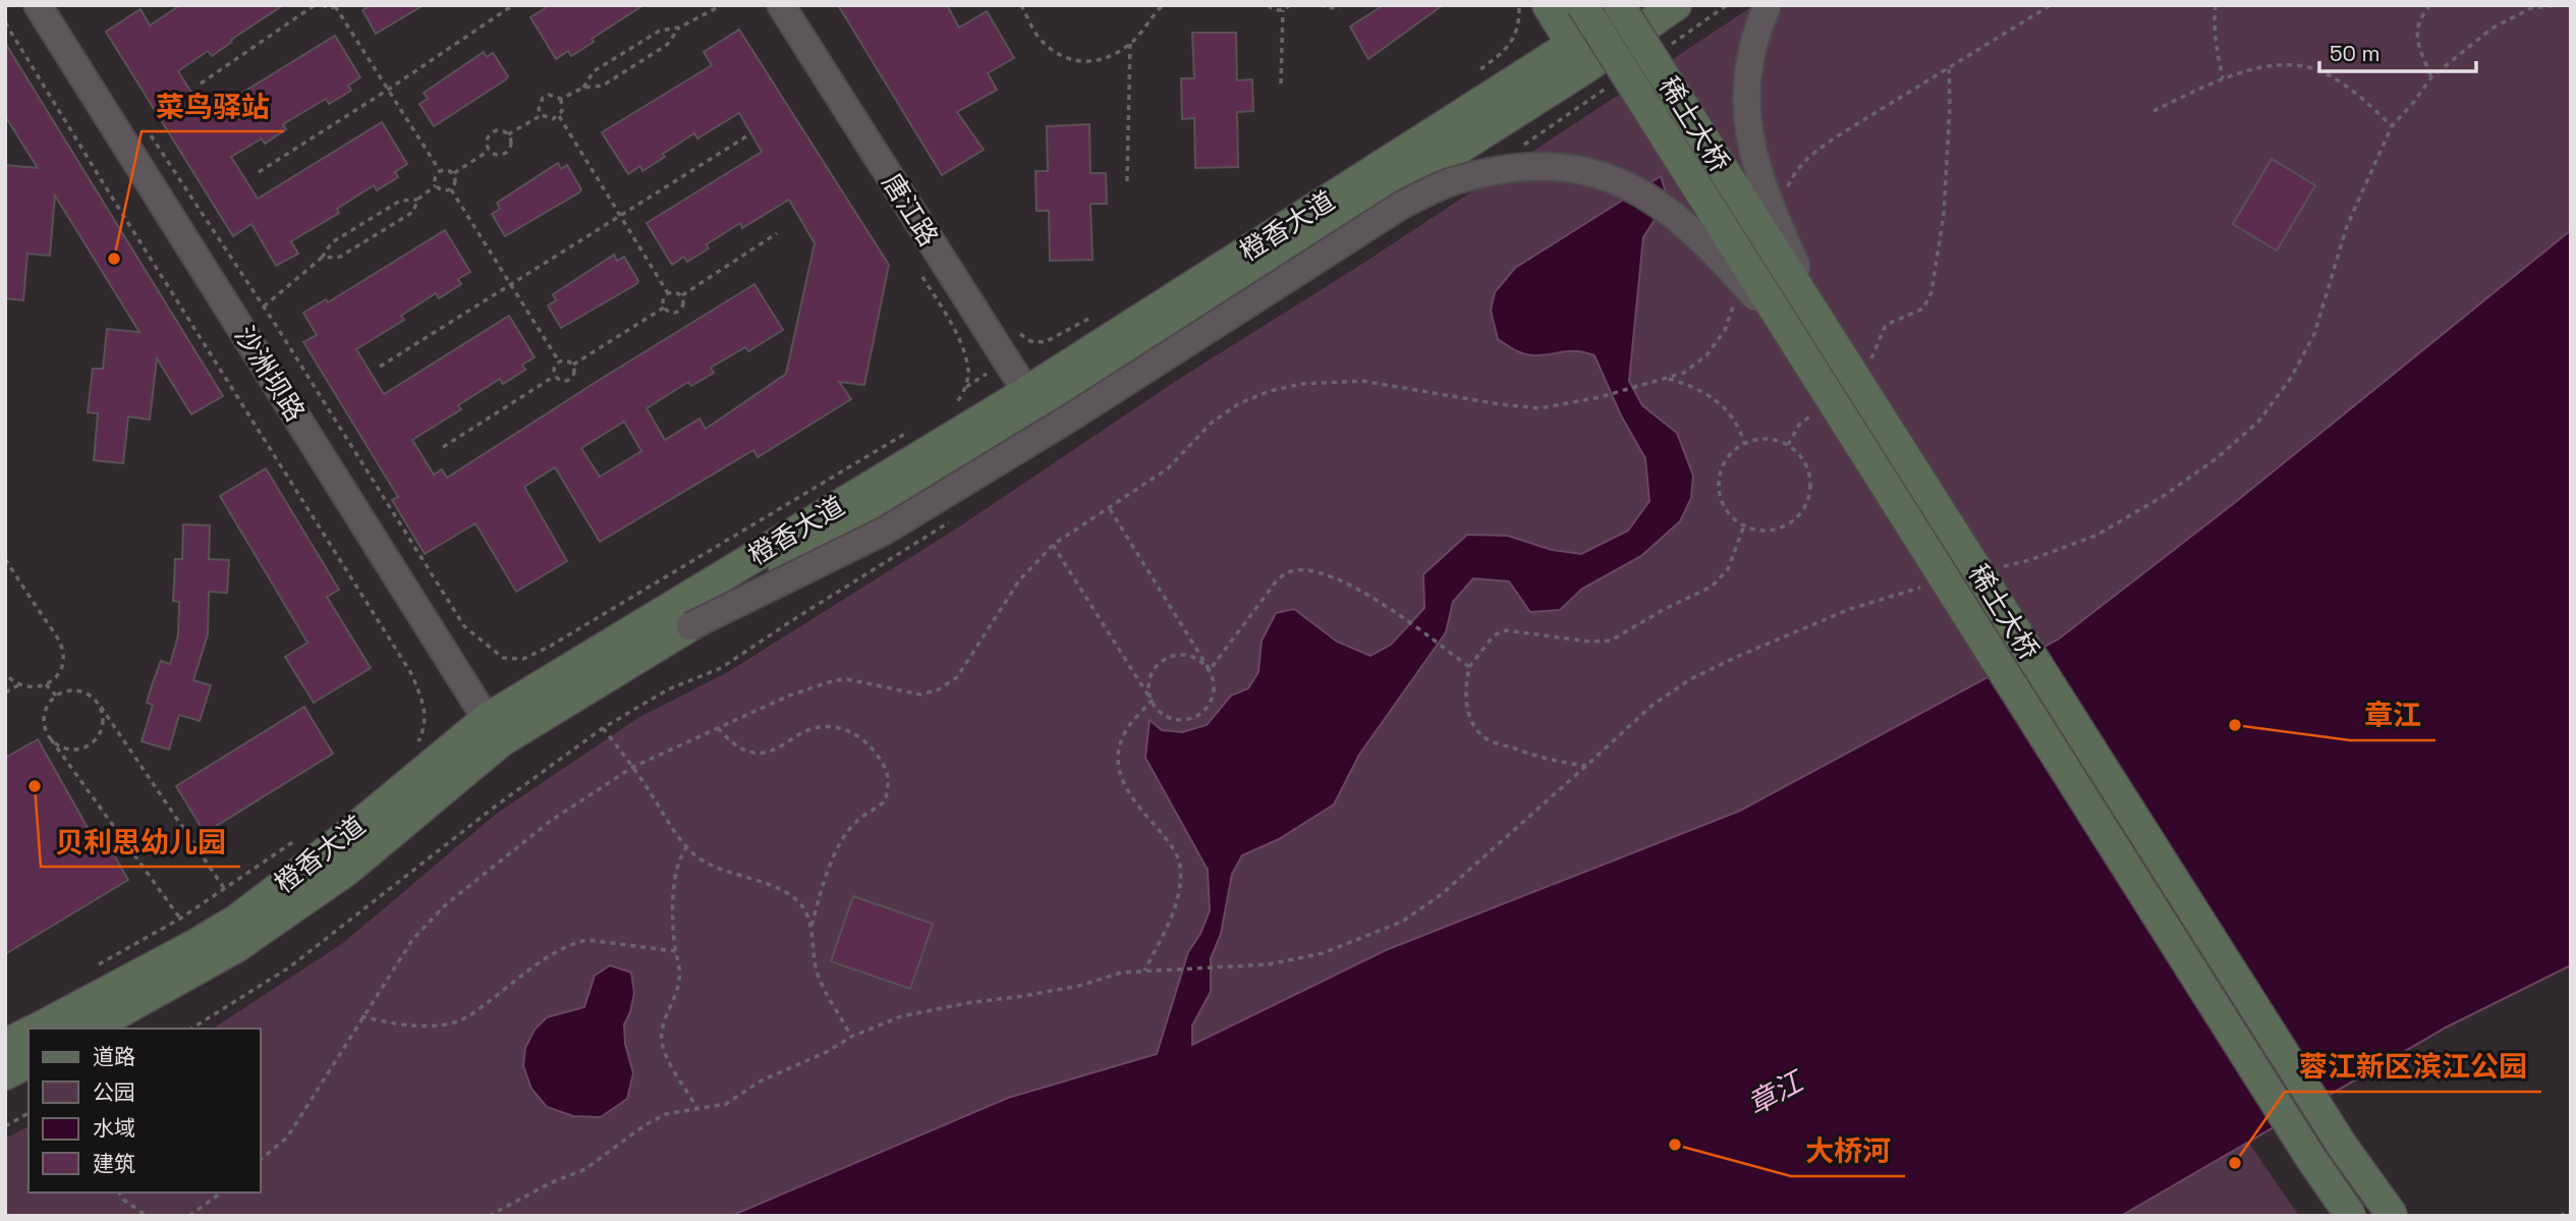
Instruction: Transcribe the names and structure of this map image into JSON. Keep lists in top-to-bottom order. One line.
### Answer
{"streets":{"main road":["稀土大桥","橙香大道"],"street":["唐江路","沙洲坝路"]},"crossings":[["唐江路","橙香大道"],["橙香大道","沙洲坝路"]],"water":["章江"],"places":["菜鸟驿站","章江","贝利思幼儿园","大桥河","蓉江新区滨江公园"],"legend":["道路","公园","水域","建筑"],"scale_bar":"50 m"}
